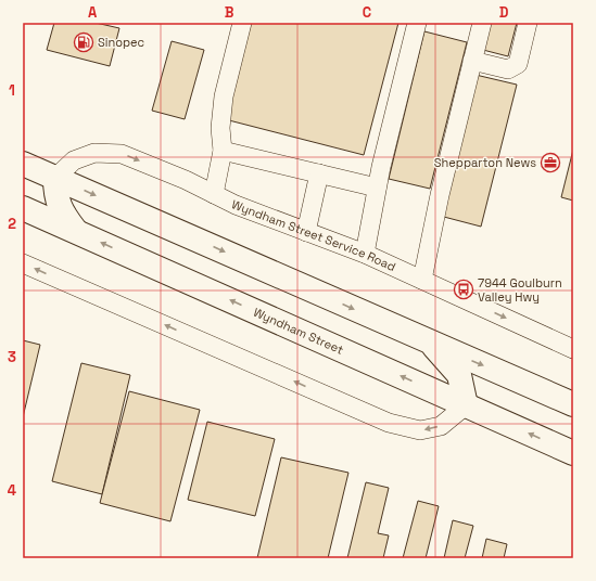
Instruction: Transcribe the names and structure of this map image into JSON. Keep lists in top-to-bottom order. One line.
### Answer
{"streets":{"highway":["Wyndham Street"],"street":["Wyndham Street Service Road"]},"places":{"fuel station":["Sinopec"],"office":["Shepparton News"],"bus stop":["7944 Goulburn Valley Hwy"]},"grid":{"columns":["A","B","C","D"],"rows":["1","2","3","4"]}}
